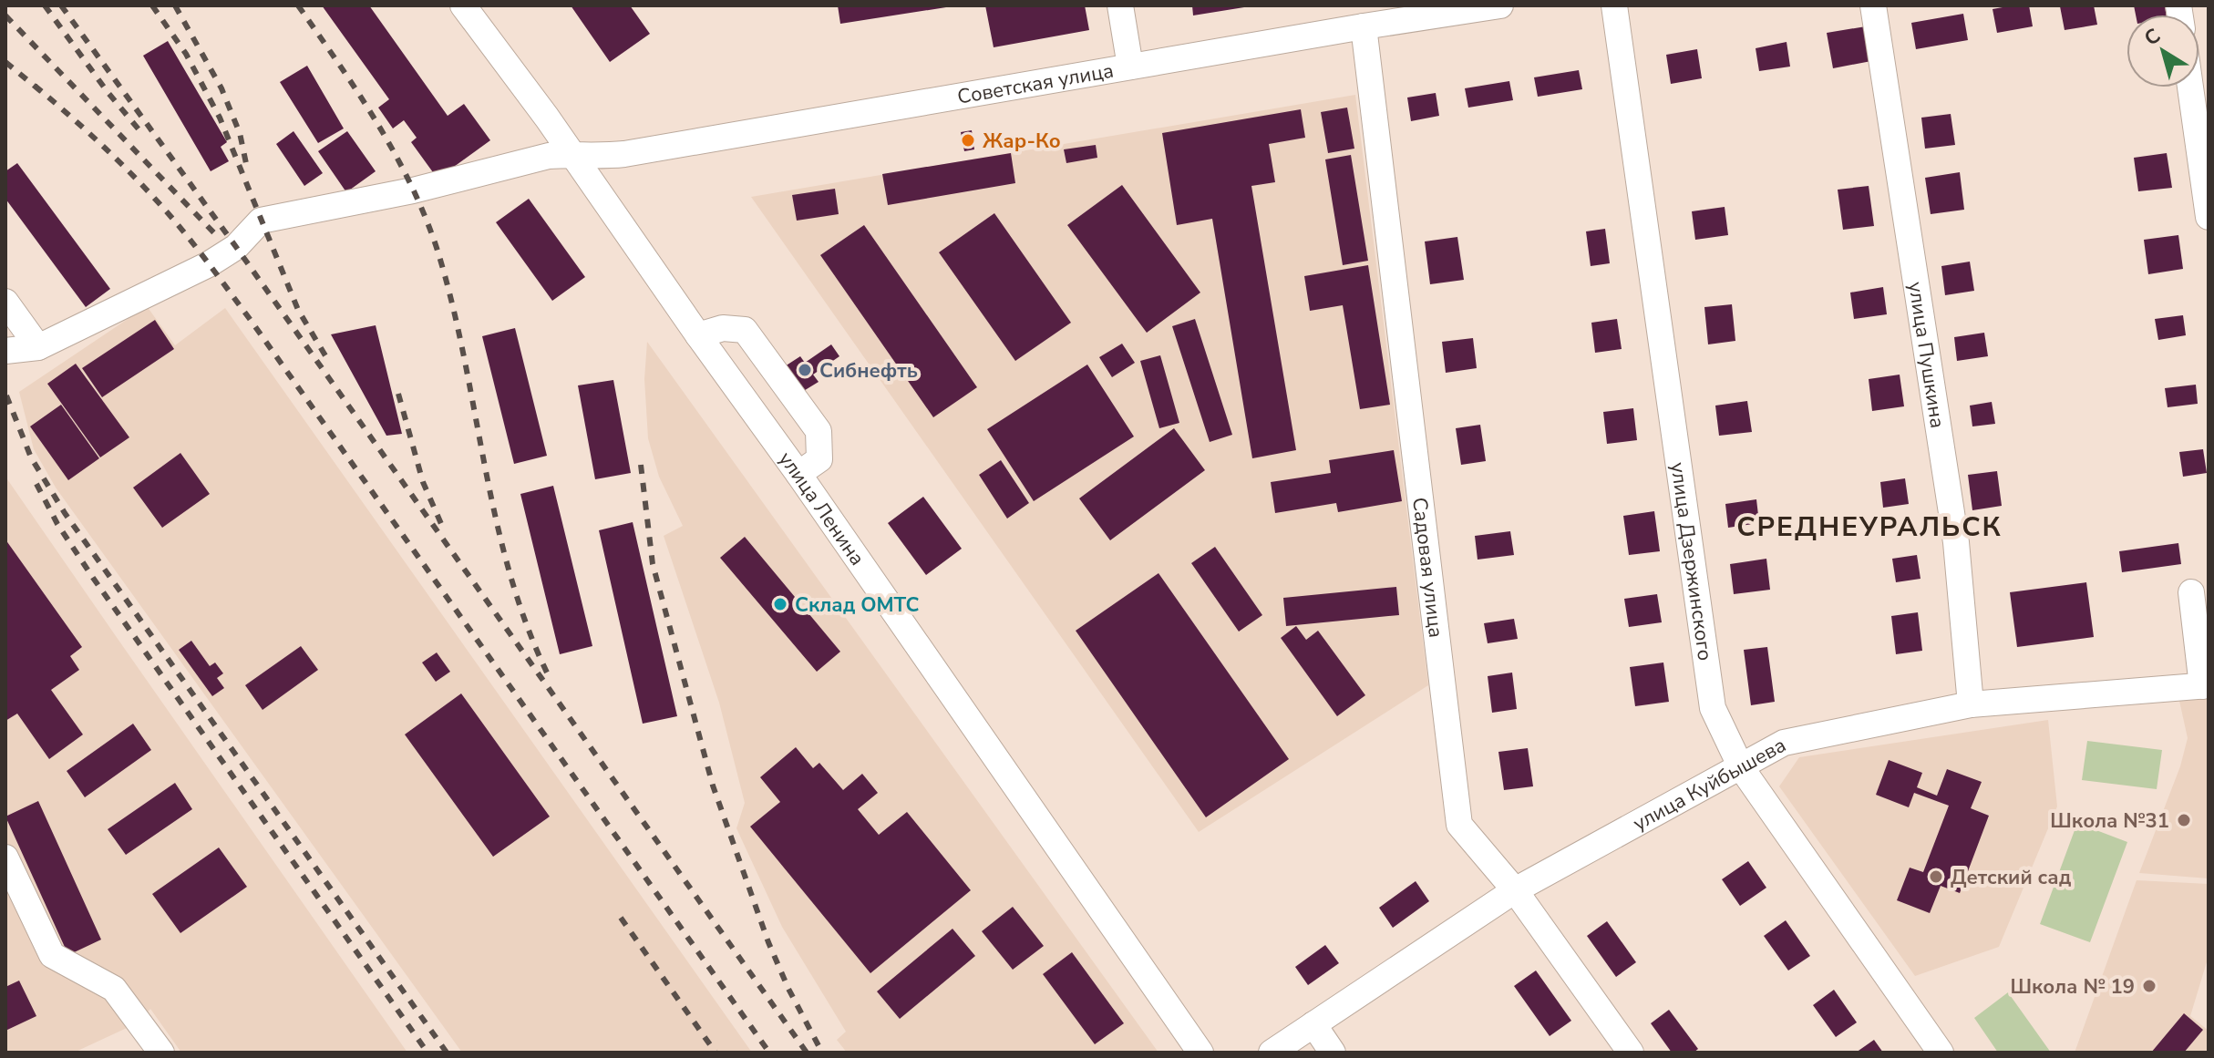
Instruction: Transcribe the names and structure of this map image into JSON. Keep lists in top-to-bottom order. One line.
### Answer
{"streets":{"street":["Советская улица","улица Пушкина","улица Ленина","улица Дзержинского","Садовая улица","улица Куйбышева"]},"crossings":[["Советская улица","улица Ленина"],["Советская улица","Садовая улица"],["улица Пушкина","улица Куйбышева"],["улица Дзержинского","улица Куйбышева"],["Садовая улица","улица Куйбышева"]],"districts":["СРЕДНЕУРАЛЬСК"],"places":["Жар-Ко","Сибнефть","Склад ОМТС","Школа №31","Детский сад","Школа № 19"],"north":"top left"}
